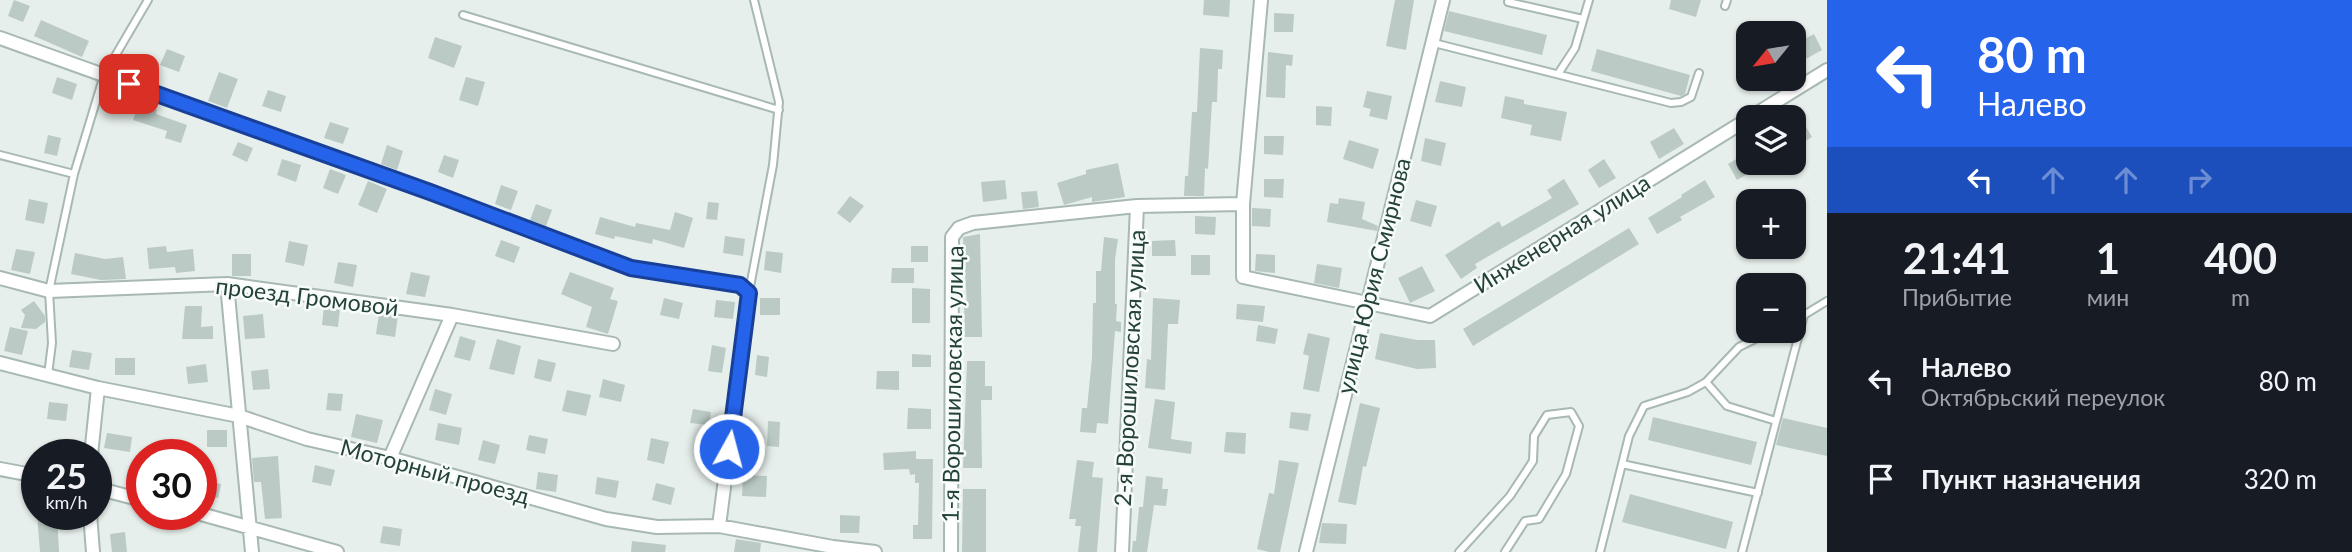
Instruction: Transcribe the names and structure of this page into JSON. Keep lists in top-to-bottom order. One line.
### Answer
{"streets":{"street":["Инженерная улица","улица Юрия Смирнова","проезд Громовой","2-я Ворошиловская улица","1-я Ворошиловская улица","Моторный проезд"]},"crossings":[["Инженерная улица","улица Юрия Смирнова"],["Инженерная улица","2-я Ворошиловская улица"],["2-я Ворошиловская улица","1-я Ворошиловская улица"]],"north":"bottom left","page":{"turn":["80 m","Налево"],"map_buttons":["+","−"],"eta":["21:41","Прибытие","1","мин","400","m"],"list":[{"name":"Налево","note":"Октябрьский переулок","value":"80 m"},{"name":"Пункт назначения","value":"320 m"}],"speed":"25 km/h","limit":"30"}}
